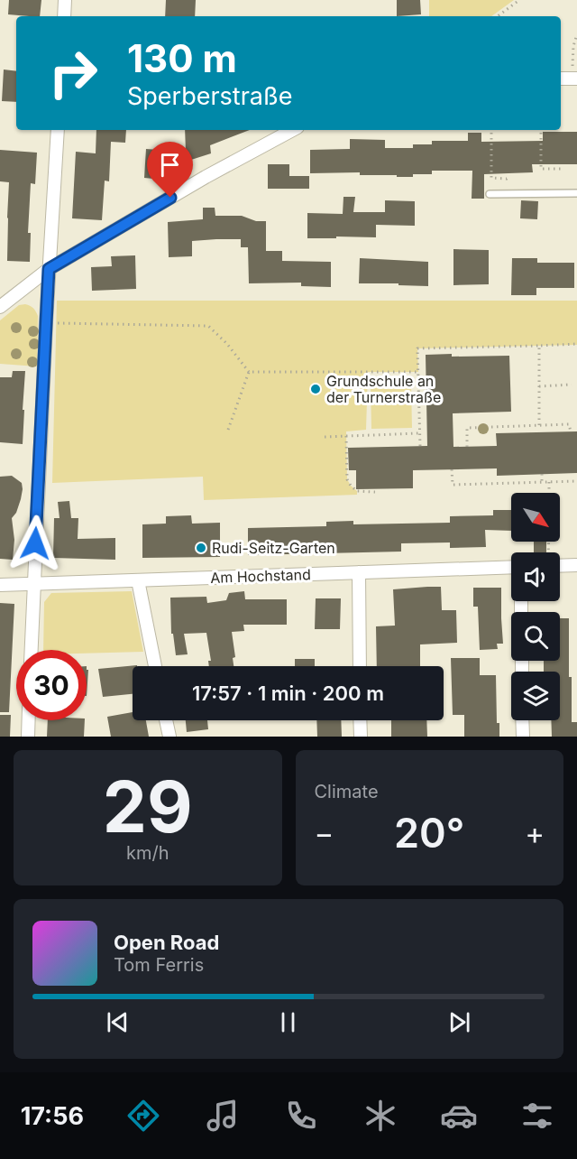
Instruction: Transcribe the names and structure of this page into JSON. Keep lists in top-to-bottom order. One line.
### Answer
{"streets":{"street":["Am Hochstand"]},"places":["Grundschule an der Turnerstraße","Rudi-Seitz-Garten"],"north":"bottom right","page":{"turn":["130 m","Sperberstraße"],"limit":"30","trip":"17:57 · 1 min · 200 m","tile":[["29","km/h"],"Climate"],"heat":["−","20°","+"],"song":["Open Road","Tom Ferris"],"tabs":"17:56"}}
